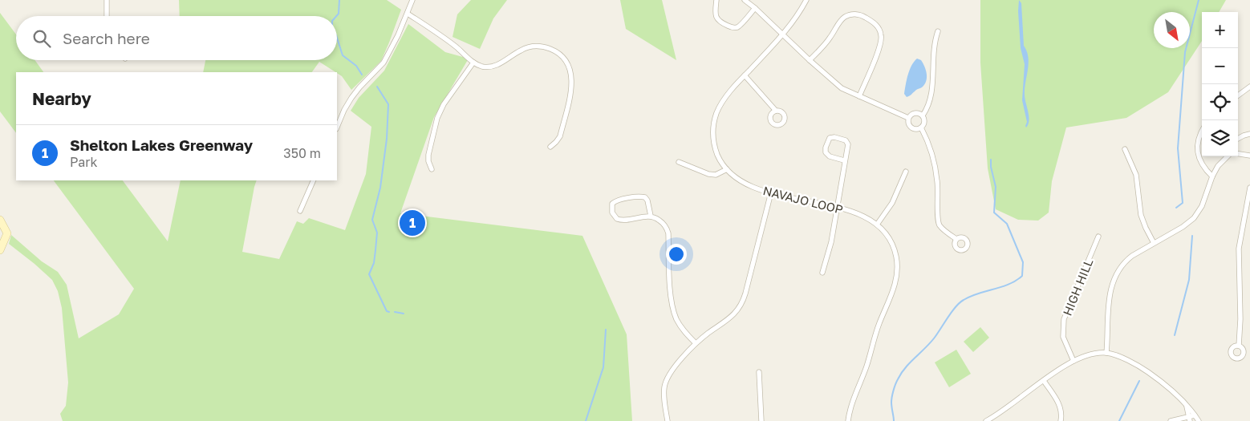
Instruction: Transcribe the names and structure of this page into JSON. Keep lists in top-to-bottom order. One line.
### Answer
{"streets":{"street":["NAVAJO LOOP","HIGH HILL"]},"north":"bottom right","page":{"map_buttons":["+","−"],"search":"Search here","heading":"Nearby","list":[{"mark":"1","name":"Shelton Lakes Greenway","note":"Park","value":"350 m"}],"pins":"1"}}
